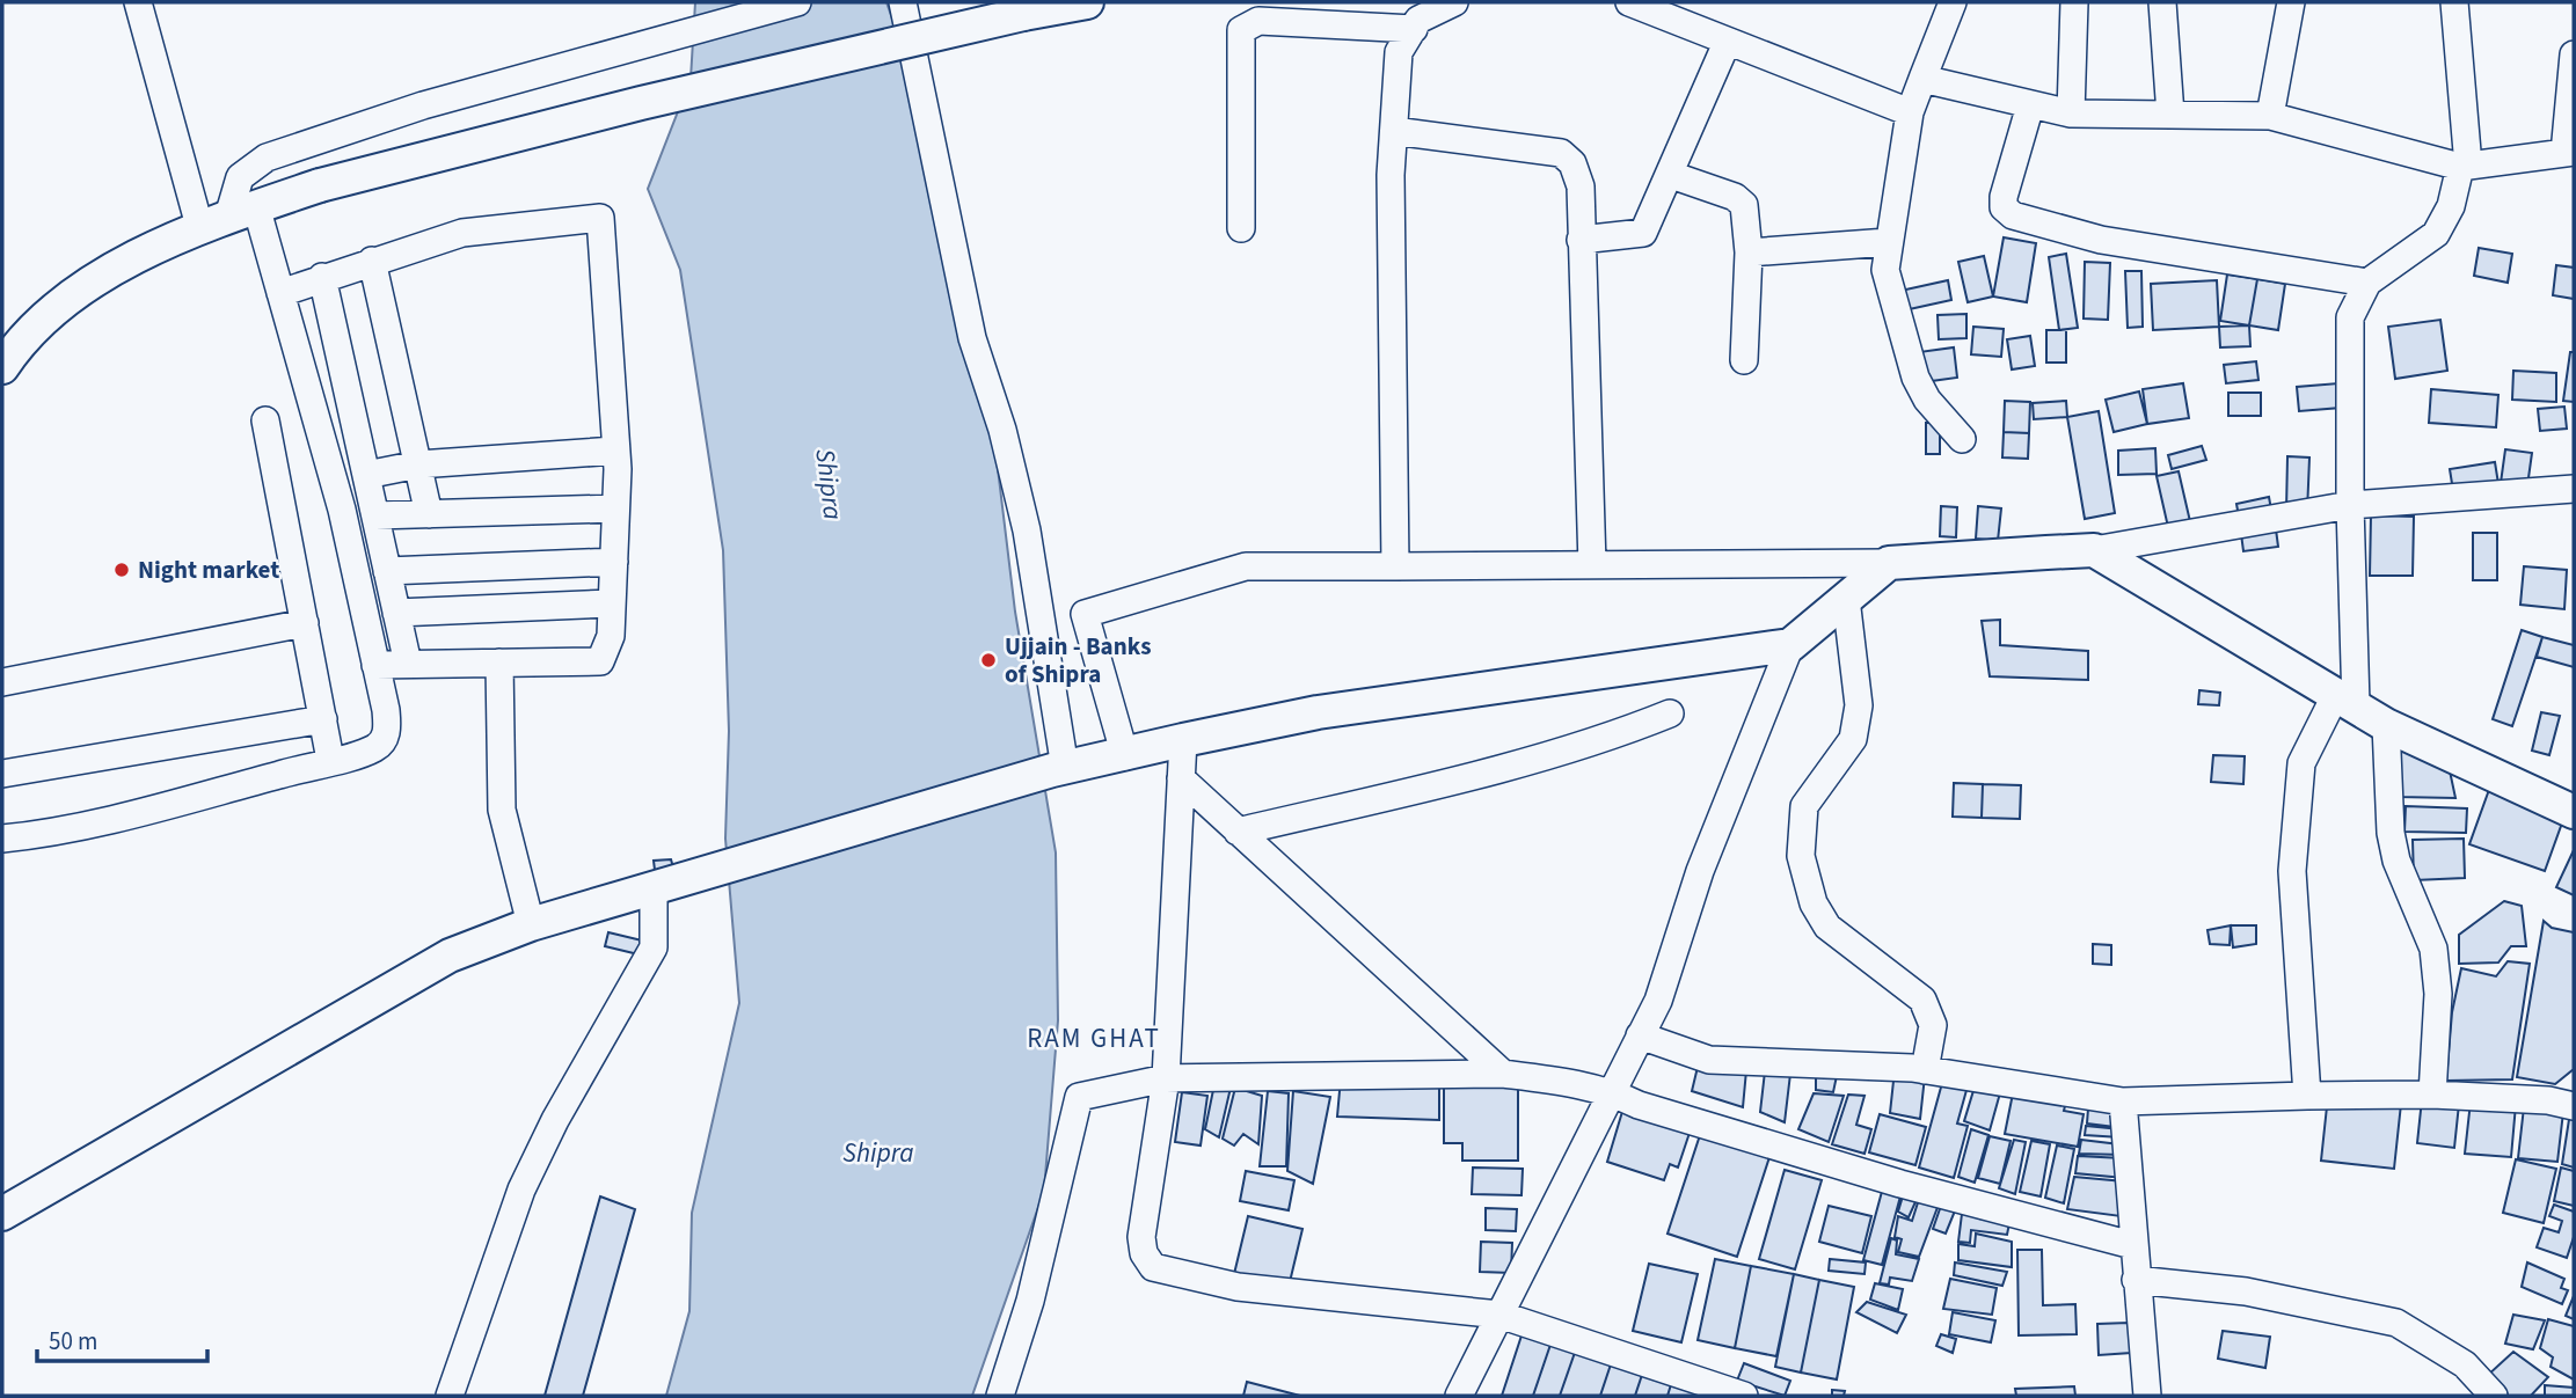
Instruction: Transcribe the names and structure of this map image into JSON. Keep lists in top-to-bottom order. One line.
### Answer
{"districts":["RAM GHAT"],"water":["Shipra"],"places":["Night market","Ujjain - Banks of Shipra"],"scale_bar":"50 m"}
